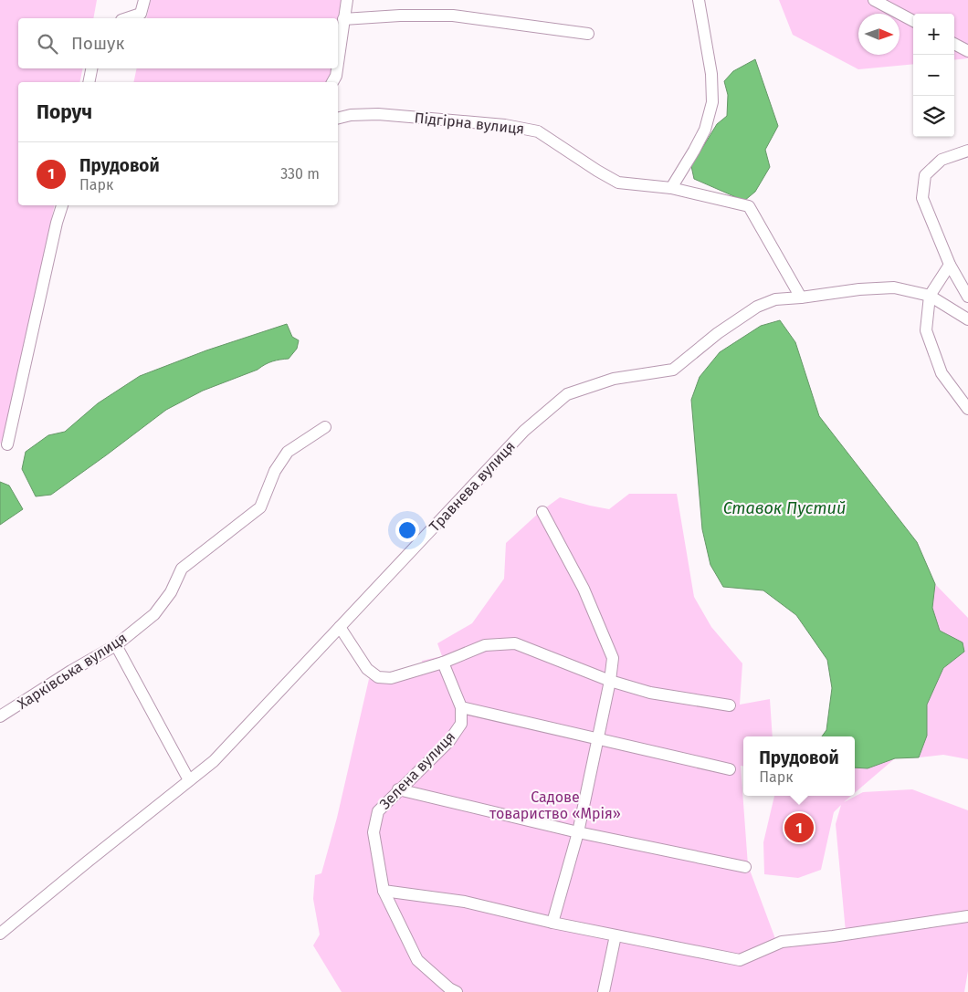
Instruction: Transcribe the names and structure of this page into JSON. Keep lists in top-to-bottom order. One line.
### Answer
{"streets":{"street":["Підгірна вулиця","Травнева вулиця","Харківська вулиця","Зелена вулиця"]},"crossings":[["Підгірна вулиця","Травнева вулиця"]],"water":["Ставок Пустий"],"parks":["Садове товариство «Мрія»"],"north":"right","page":{"map_buttons":["+","−"],"search":"Пошук","heading":"Поруч","list":[{"mark":"1","name":"Прудовой","note":"Парк","value":"330 m"}],"popup":["Прудовой","Парк"],"pins":"1"}}
